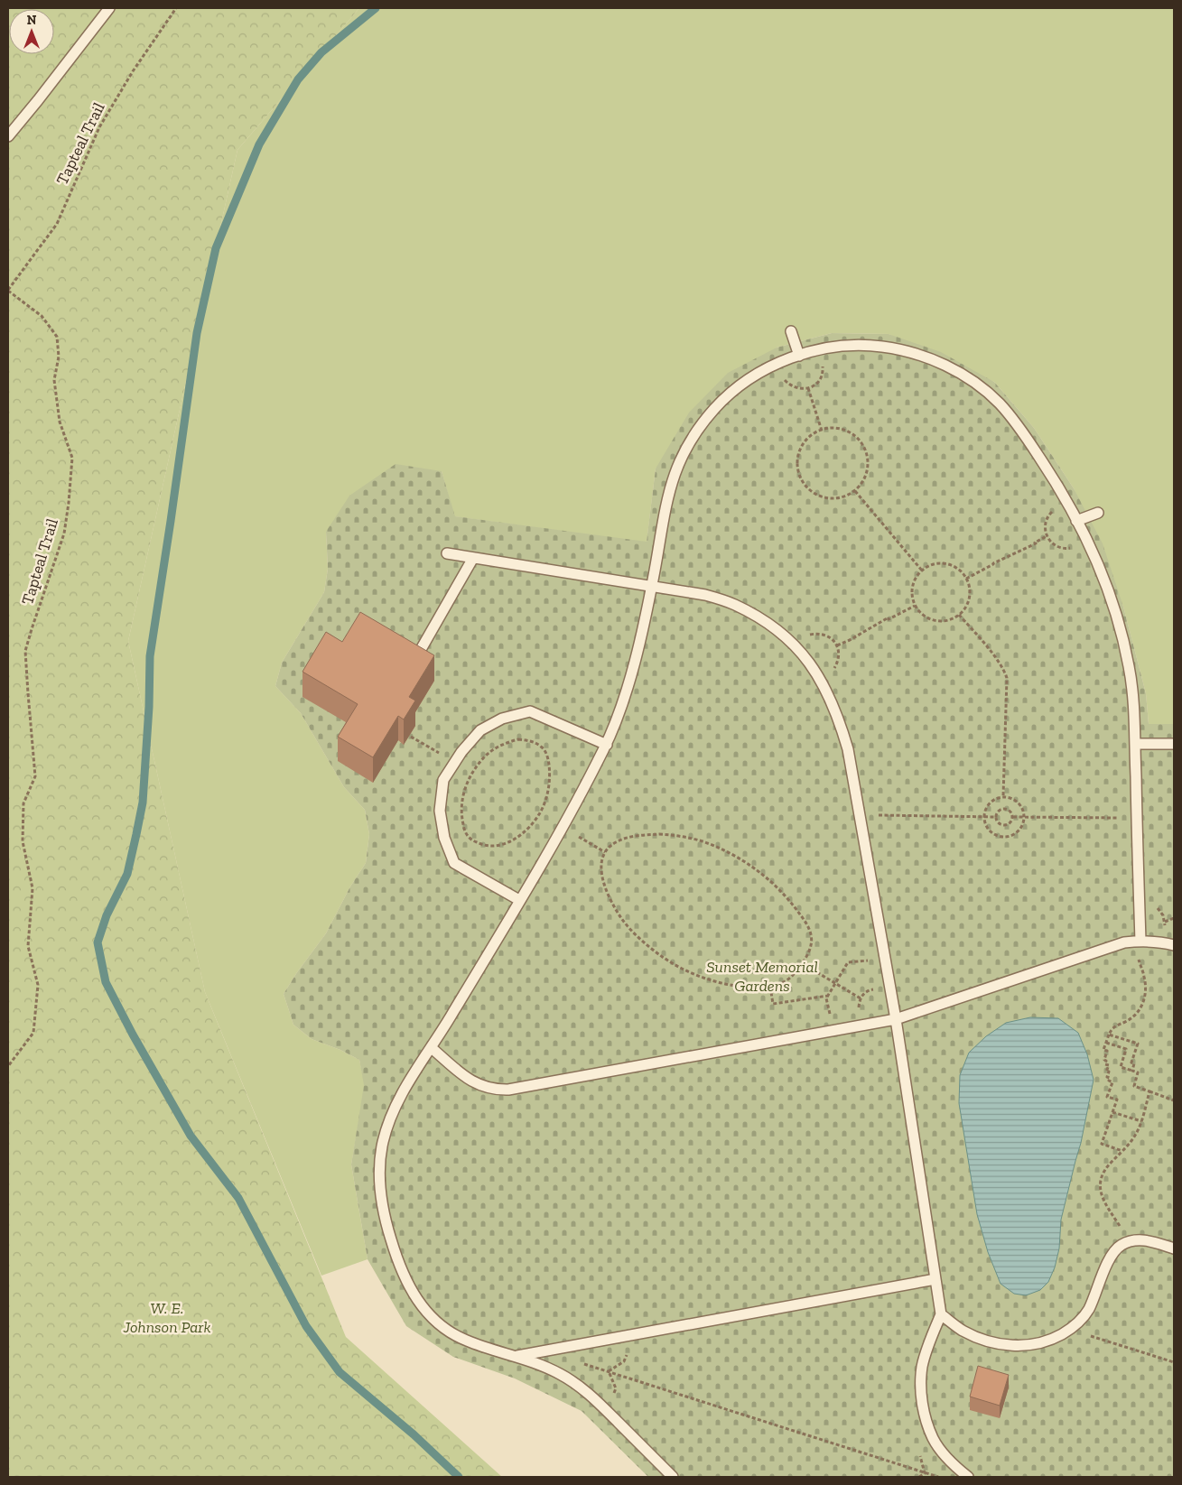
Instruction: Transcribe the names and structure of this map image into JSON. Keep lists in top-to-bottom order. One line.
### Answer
{"streets":{"path":["Tapteal Trail"]},"parks":["Sunset Memorial Gardens","W. E. Johnson Park"],"north":"top"}
